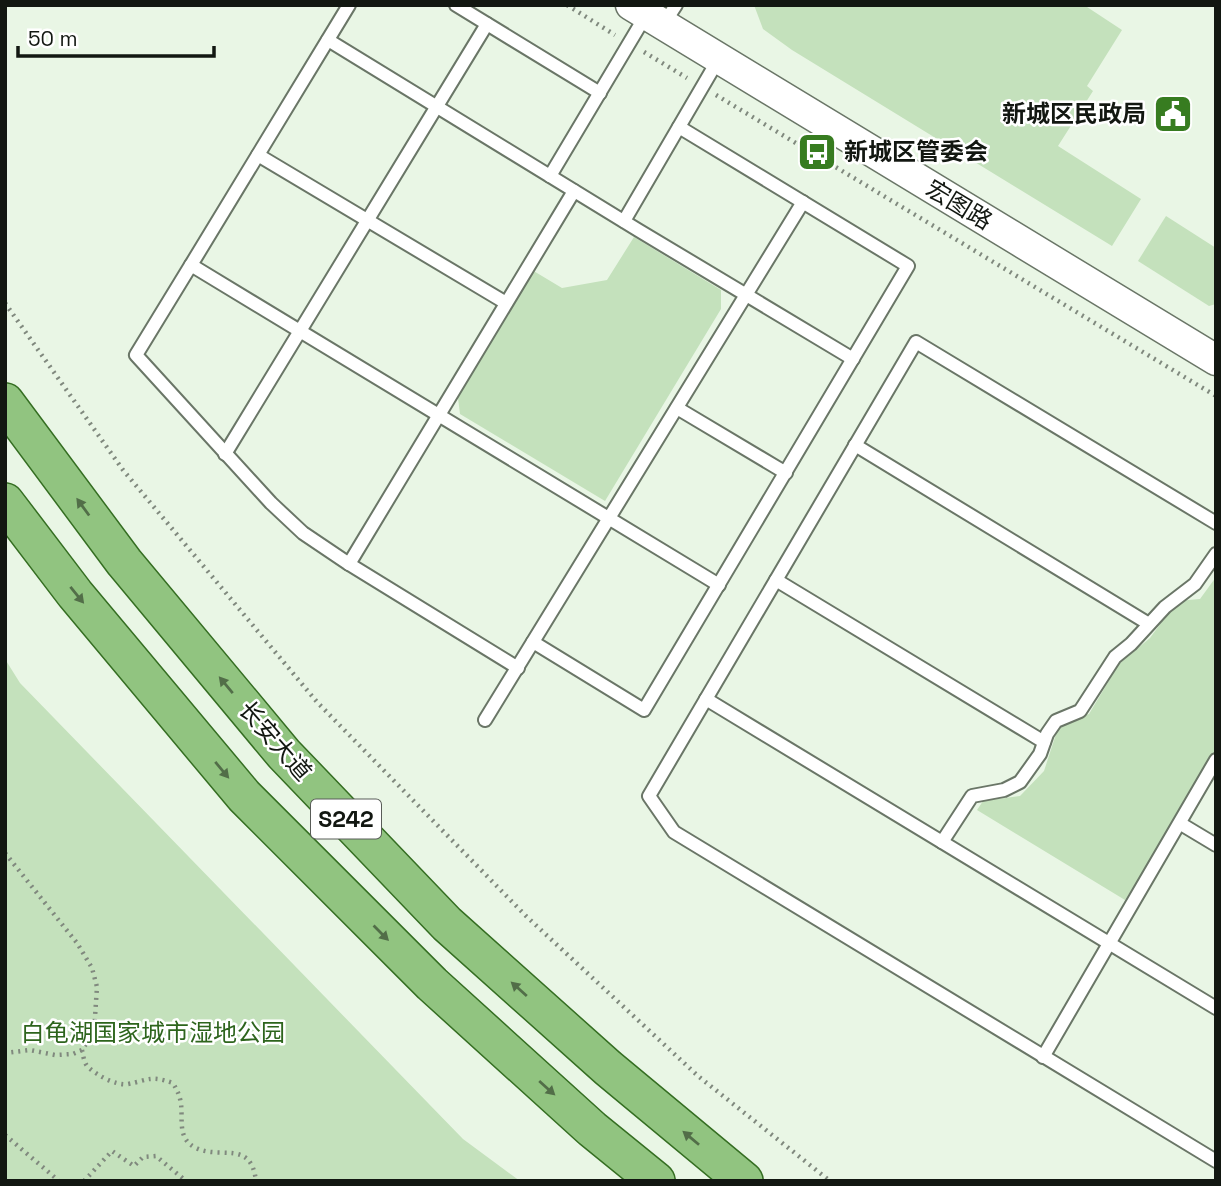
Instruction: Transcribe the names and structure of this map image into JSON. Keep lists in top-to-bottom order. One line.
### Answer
{"streets":{"main road":["长安大道","S242"],"street":["宏图路"]},"parks":["白龟湖国家城市湿地公园"],"places":{"public building":["新城区民政局"],"bus stop":["新城区管委会"]},"scale_bar":"50 m"}
